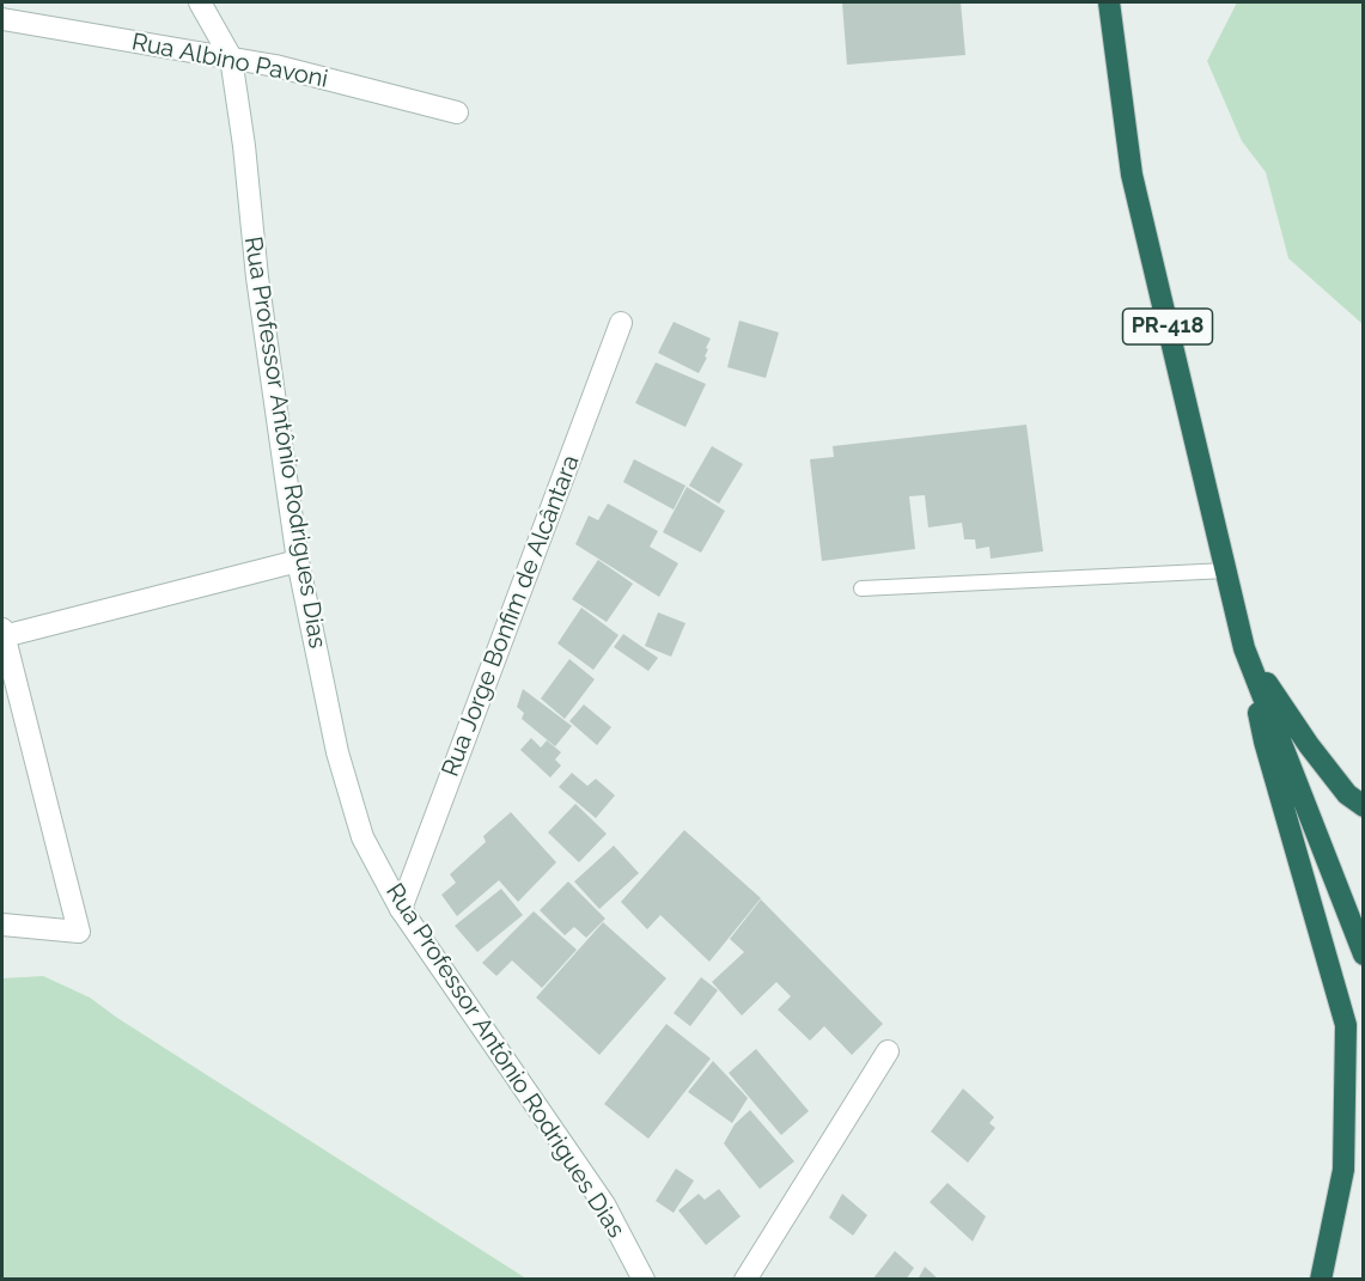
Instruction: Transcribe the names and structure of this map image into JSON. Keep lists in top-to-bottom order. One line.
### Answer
{"streets":{"highway":["PR-418"],"street":["Rua Albino Pavoni","Rua Professor Antônio Rodrigues Dias","Rua Jorge Bonfim de Alcântara"]},"crossings":[["Rua Albino Pavoni","Rua Professor Antônio Rodrigues Dias"],["Rua Professor Antônio Rodrigues Dias","Rua Jorge Bonfim de Alcântara"]]}
